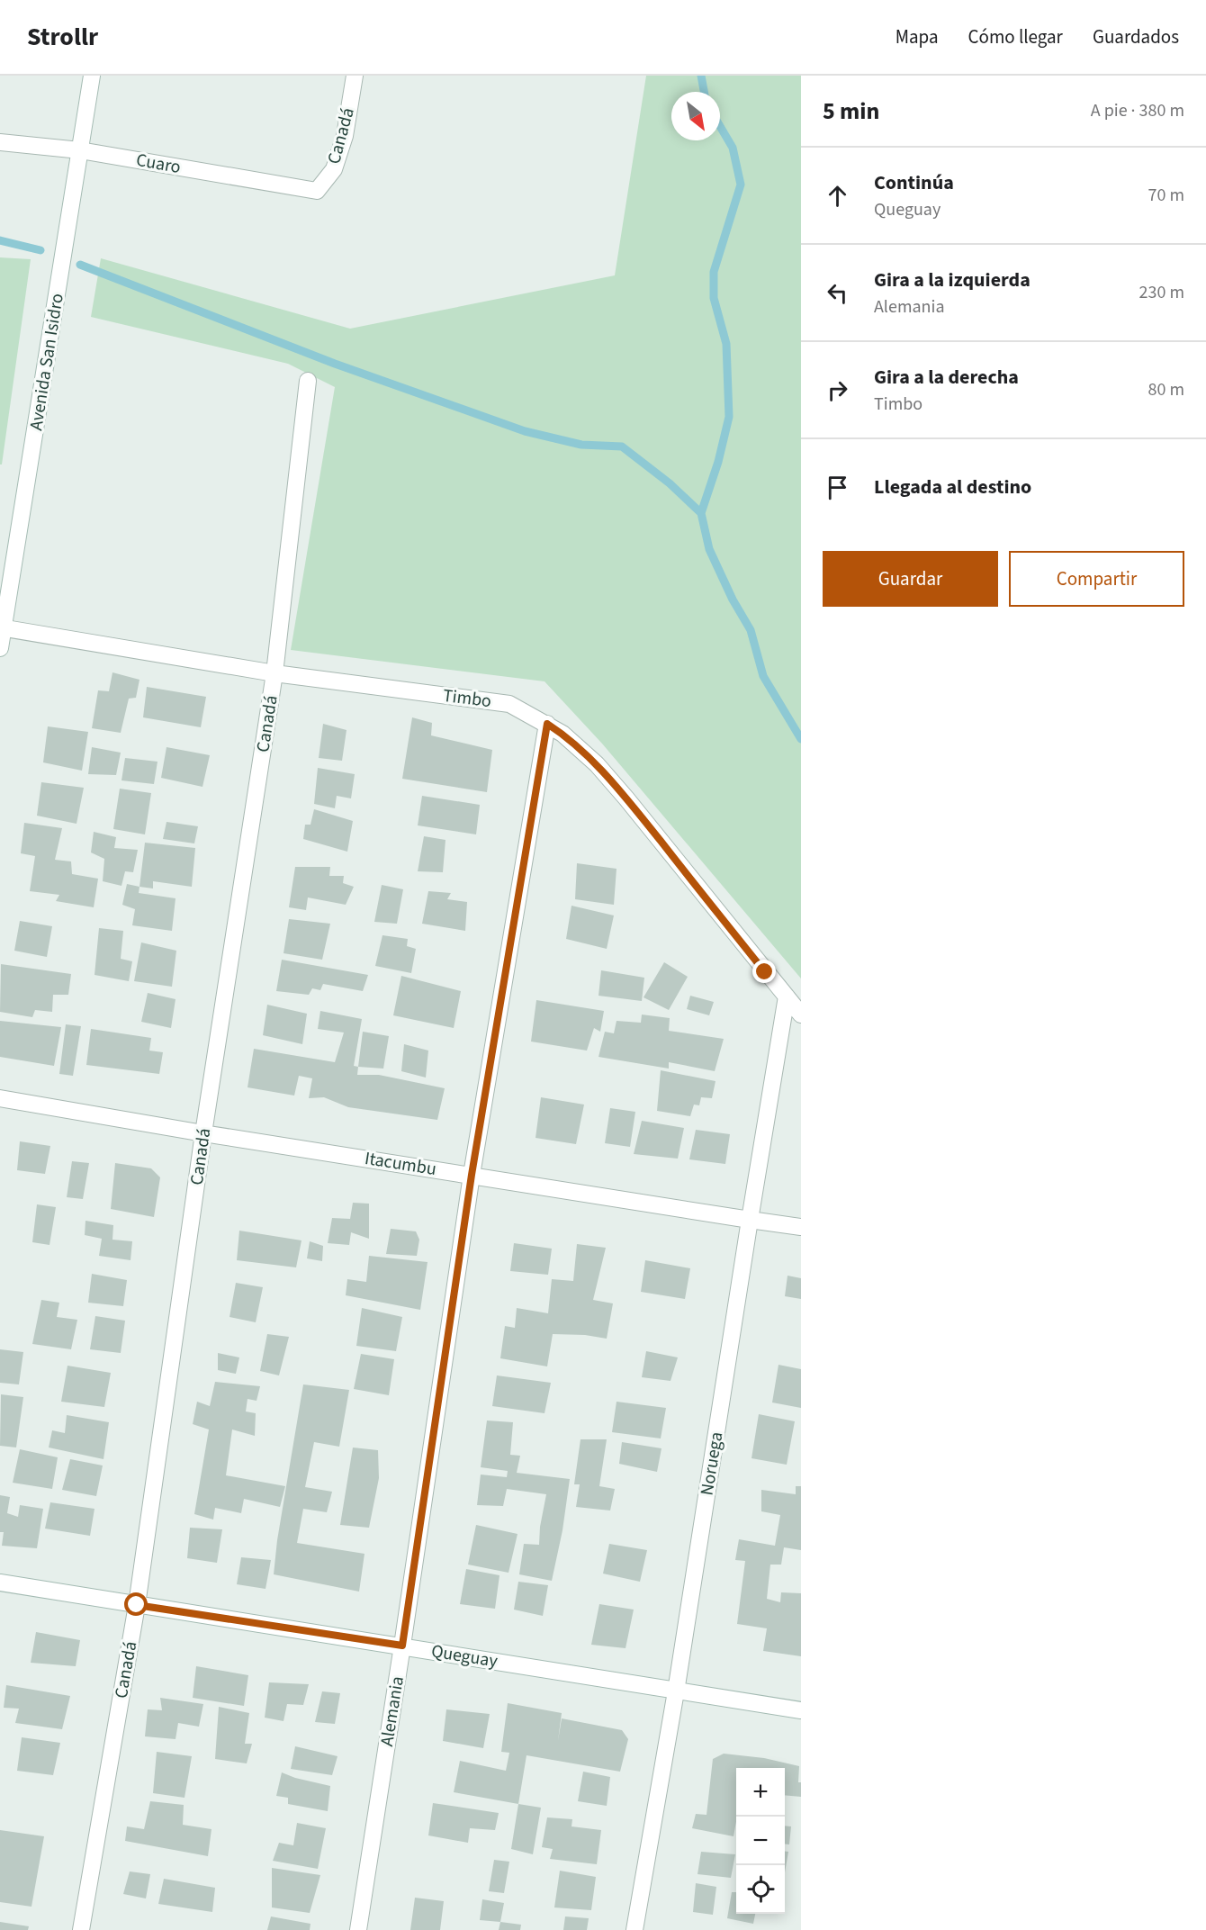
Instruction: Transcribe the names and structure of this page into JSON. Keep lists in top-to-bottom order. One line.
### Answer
{"streets":{"street":["Canadá","Cuaro","Avenida San Isidro","Timbo","Itacumbu","Noruega","Queguay","Alemania"]},"crossings":[["Canadá","Cuaro"],["Canadá","Timbo"],["Canadá","Itacumbu"],["Canadá","Queguay"],["Cuaro","Avenida San Isidro"],["Avenida San Isidro","Timbo"],["Timbo","Noruega"],["Timbo","Alemania"],["Itacumbu","Noruega"],["Itacumbu","Alemania"],["Noruega","Queguay"],["Queguay","Alemania"]],"north":"bottom right","page":{"header":"Strollr","nav":["Mapa","Cómo llegar","Guardados"],"heading":["5 min","A pie · 380 m"],"list":[["Continúa","Queguay","70 m"],["Gira a la izquierda","Alemania","230 m"],["Gira a la derecha","Timbo","80 m"],"Llegada al destino"],"buttons":["Guardar","Compartir"],"map_buttons":["+","−"]}}
